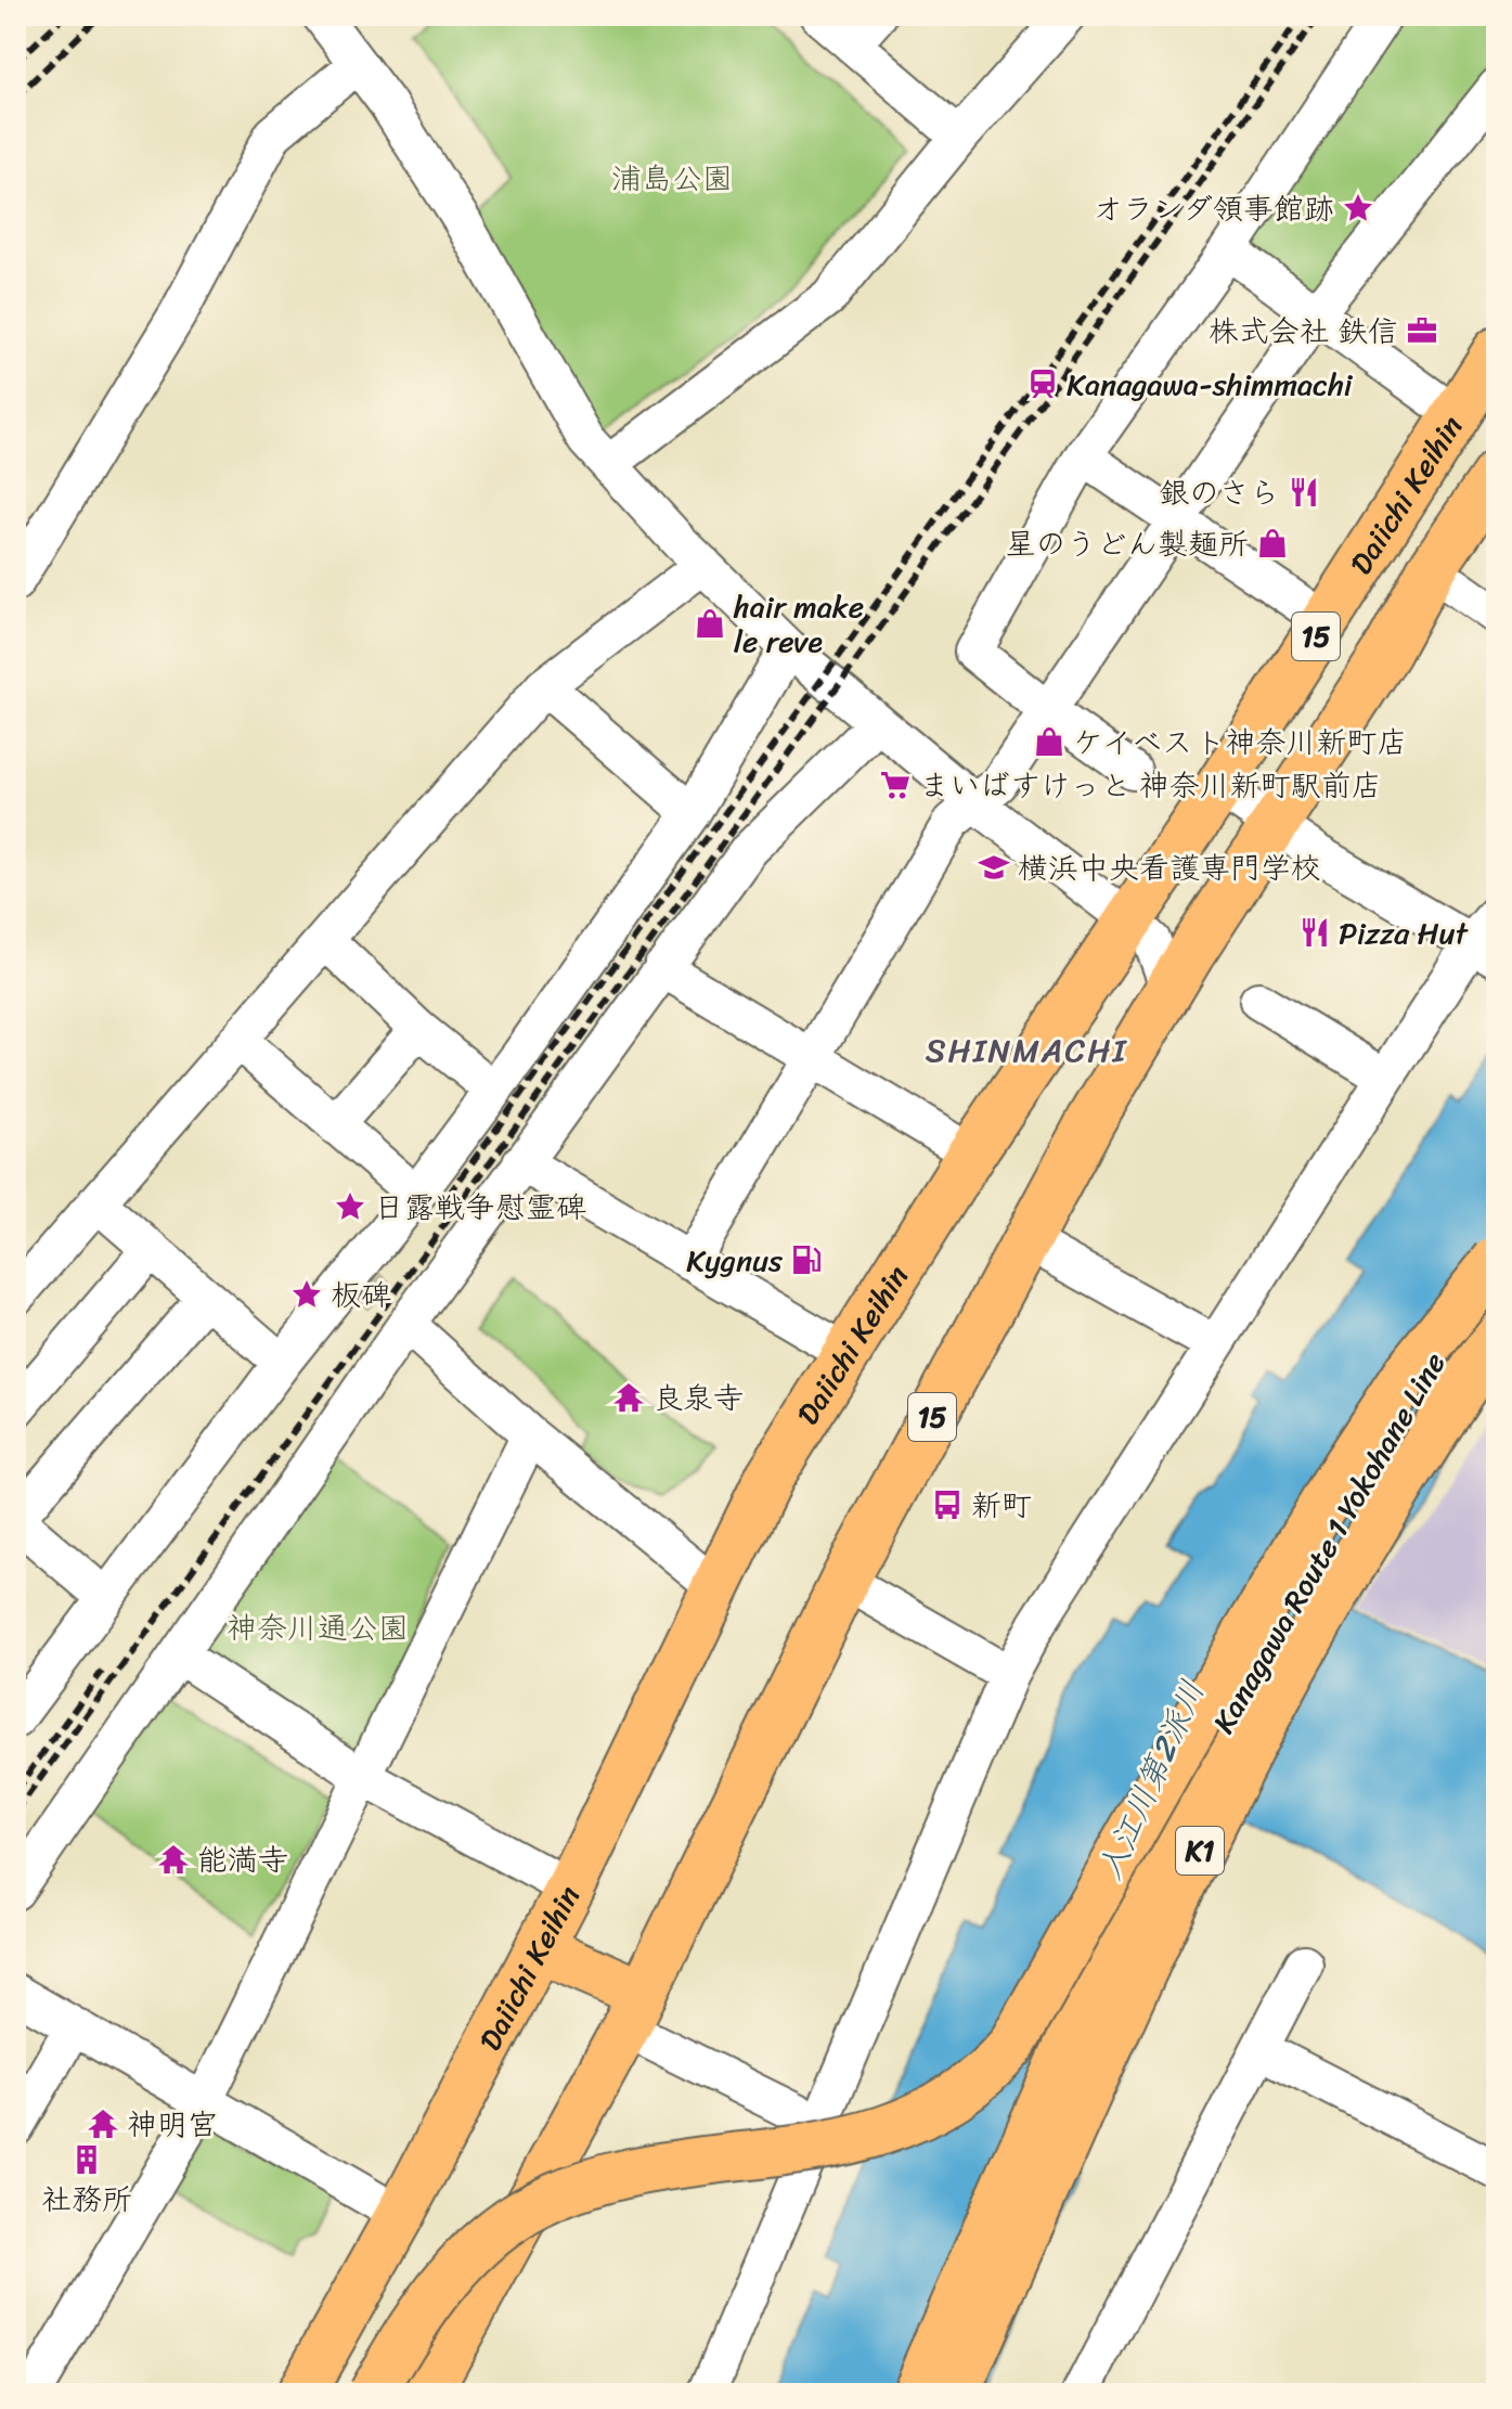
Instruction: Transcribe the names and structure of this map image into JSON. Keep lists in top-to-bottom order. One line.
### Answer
{"streets":{"highway":["Daiichi Keihin","15","Kanagawa Route 1 Yokohane Line","K1"]},"districts":["SHINMACHI"],"water":["入江川第2派川"],"parks":["浦島公園","神奈川通公園"],"places":{"place":["オランダ領事館跡","日露戦争慰霊碑","板碑"],"office":["株式会社 鉄信"],"station":["Kanagawa-shimmachi"],"restaurant":["銀のさら","Pizza Hut"],"shop":["星のうどん製麺所","hair make le reve","ケイベスト神奈川新町店"],"supermarket":["まいばすけっと 神奈川新町駅前店"],"school or university":["横浜中央看護専門学校"],"fuel station":["Kygnus"],"temple":["良泉寺","能満寺","神明宮"],"bus stop":["新町"],"building":["社務所"]}}
